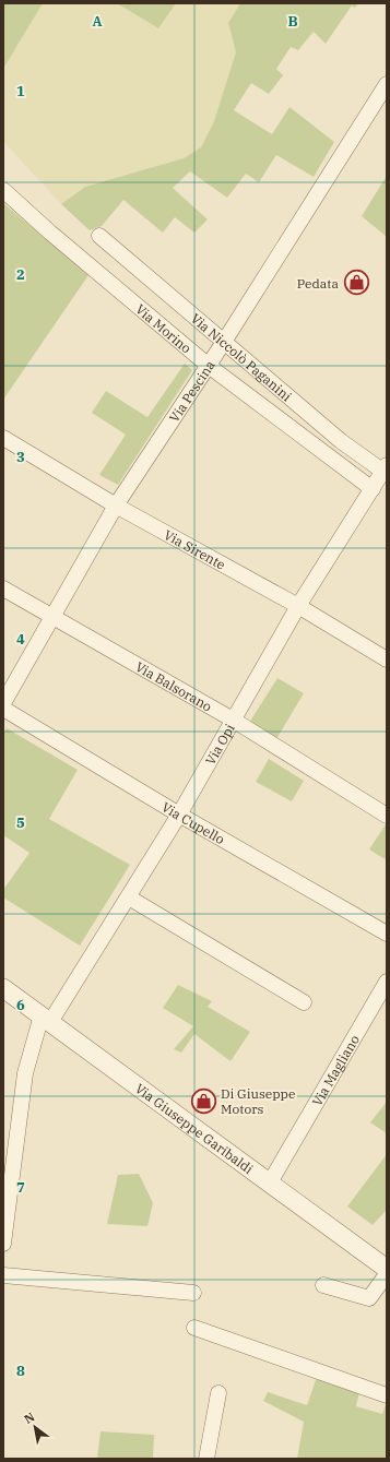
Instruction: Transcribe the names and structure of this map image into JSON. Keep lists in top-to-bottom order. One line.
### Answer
{"streets":{"street":["Via Morino","Via Niccolò Paganini","Via Pescina","Via Sirente","Via Balsorano","Via Opi","Via Cupello","Via Magliano","Via Giuseppe Garibaldi"]},"crossings":[["Via Morino","Via Pescina"],["Via Morino","Via Opi"],["Via Niccolò Paganini","Via Pescina"],["Via Niccolò Paganini","Via Opi"],["Via Pescina","Via Sirente"],["Via Pescina","Via Balsorano"],["Via Sirente","Via Opi"],["Via Balsorano","Via Opi"],["Via Opi","Via Cupello"],["Via Opi","Via Giuseppe Garibaldi"],["Via Magliano","Via Giuseppe Garibaldi"]],"places":{"shop":["Pedata","Di Giuseppe Motors"]},"north":"top left","grid":{"columns":["A","B"],"rows":["1","2","3","4","5","6","7","8"]}}
